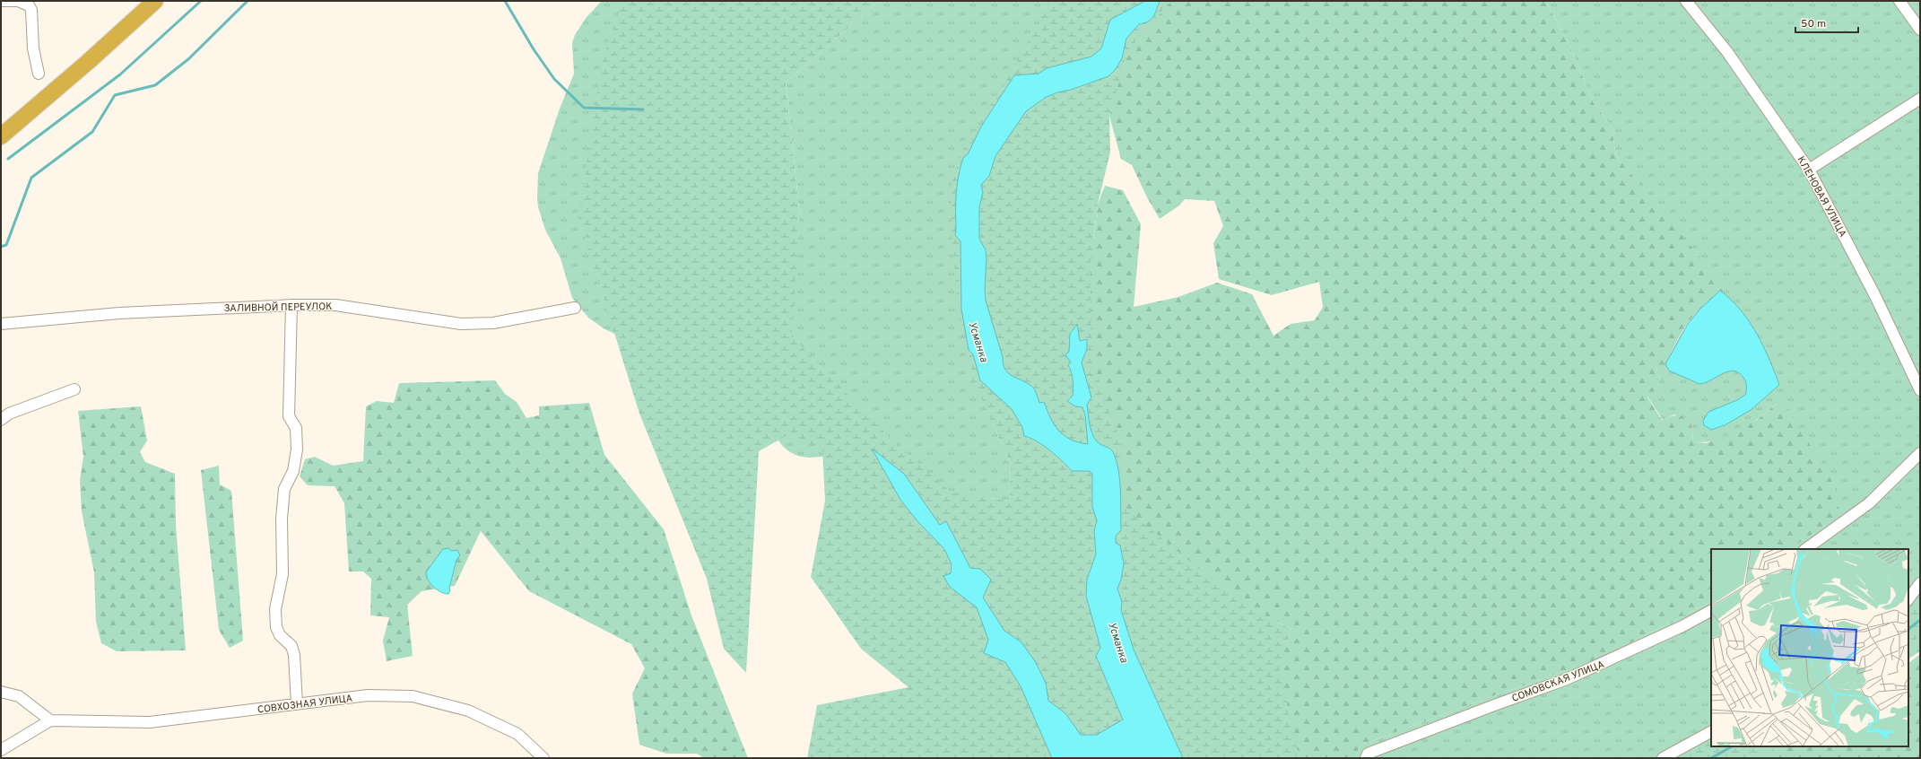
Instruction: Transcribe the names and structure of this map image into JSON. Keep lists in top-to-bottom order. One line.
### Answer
{"streets":{"street":["КЛЕНОВАЯ УЛИЦА","ЗАЛИВНОЙ ПЕРЕУЛОК","СОМОВСКАЯ УЛИЦА","СОВХОЗНАЯ УЛИЦА"]},"water":["Усманка"],"scale_bar":"50 m"}
